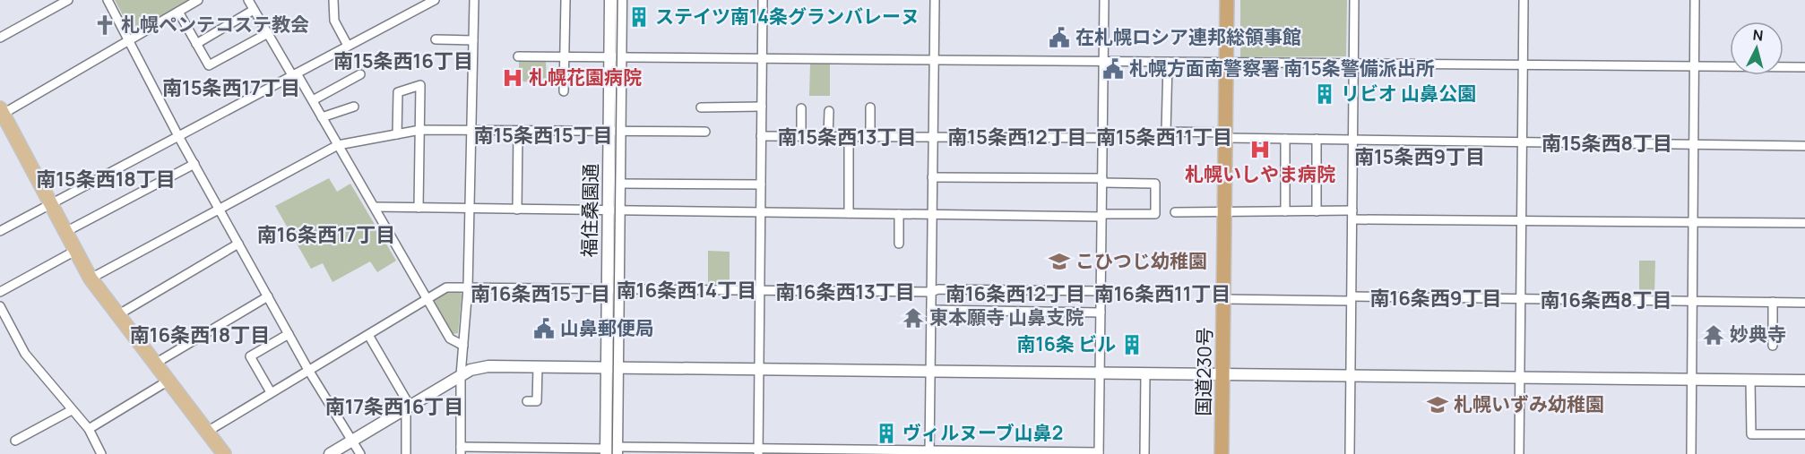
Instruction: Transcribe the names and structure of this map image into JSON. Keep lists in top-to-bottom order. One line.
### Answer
{"streets":{"highway":["国道230号"],"street":["福住桑園通"]},"districts":["南15条西16丁目","南15条西17丁目","南15条西15丁目","南15条西13丁目","南15条西12丁目","南15条西11丁目","南15条西8丁目","南15条西9丁目","南15条西18丁目","南16条西17丁目","南16条西14丁目","南16条西13丁目","南16条西15丁目","南16条西12丁目","南16条西11丁目","南16条西9丁目","南16条西8丁目","南16条西18丁目","南17条西16丁目"],"places":{"building":["ステイツ南14条グランバレーヌ","リビオ 山鼻公園","南16条 ビル","ヴィルヌーブ山鼻2"],"church":["札幌ペンテコステ教会"],"public building":["在札幌ロシア連邦総領事館","札幌方面南警察署 南15条警備派出所","山鼻郵便局"],"hospital":["札幌花園病院","札幌いしやま病院"],"school or university":["こひつじ幼稚園","札幌いずみ幼稚園"],"temple":["東本願寺 山鼻支院","妙典寺"]},"north":"top"}
